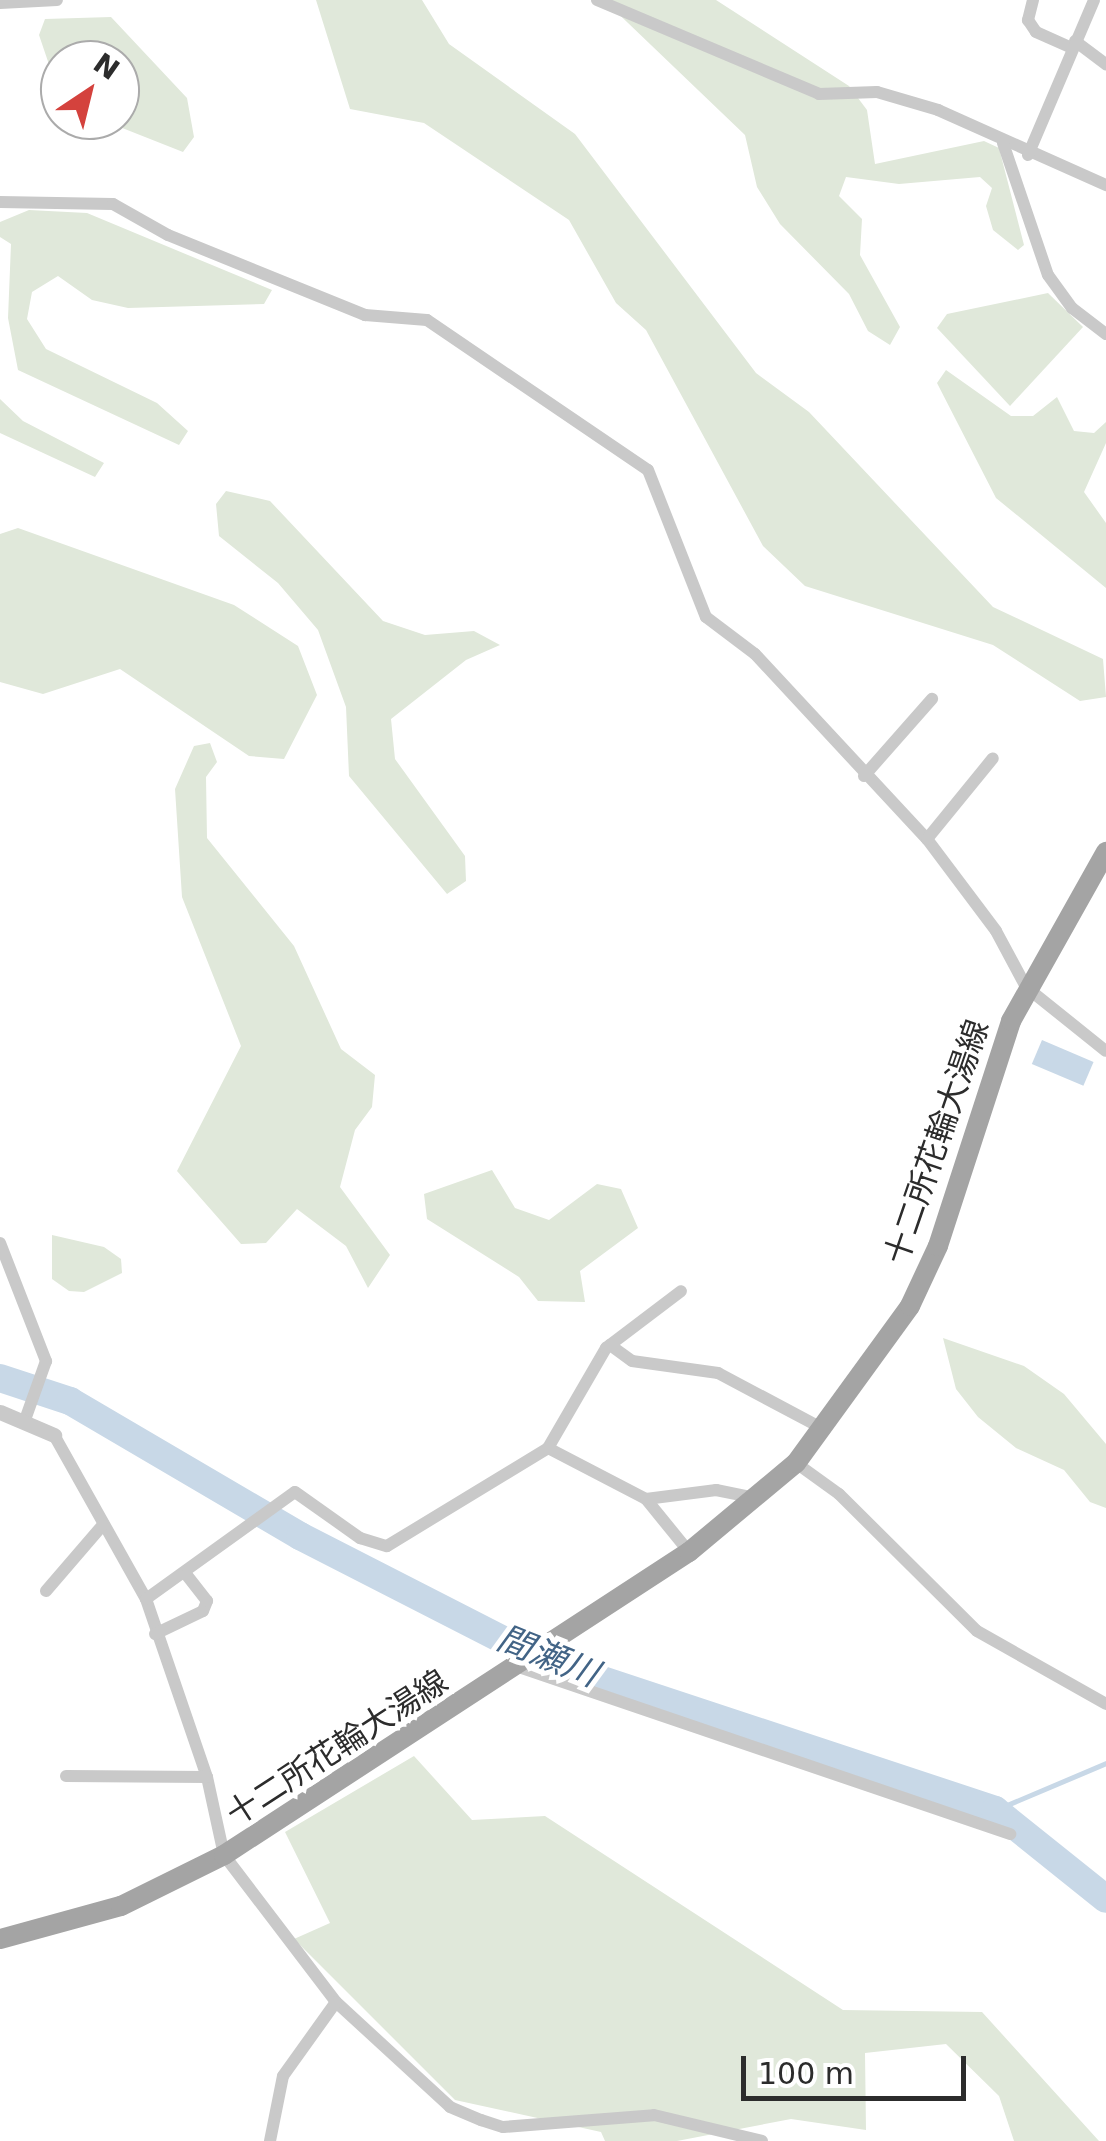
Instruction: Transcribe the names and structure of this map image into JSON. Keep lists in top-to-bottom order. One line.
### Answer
{"streets":{"main road":["十二所花輪大湯線"]},"water":["間瀬川"],"scale_bar":"100 m","north":"top right"}
